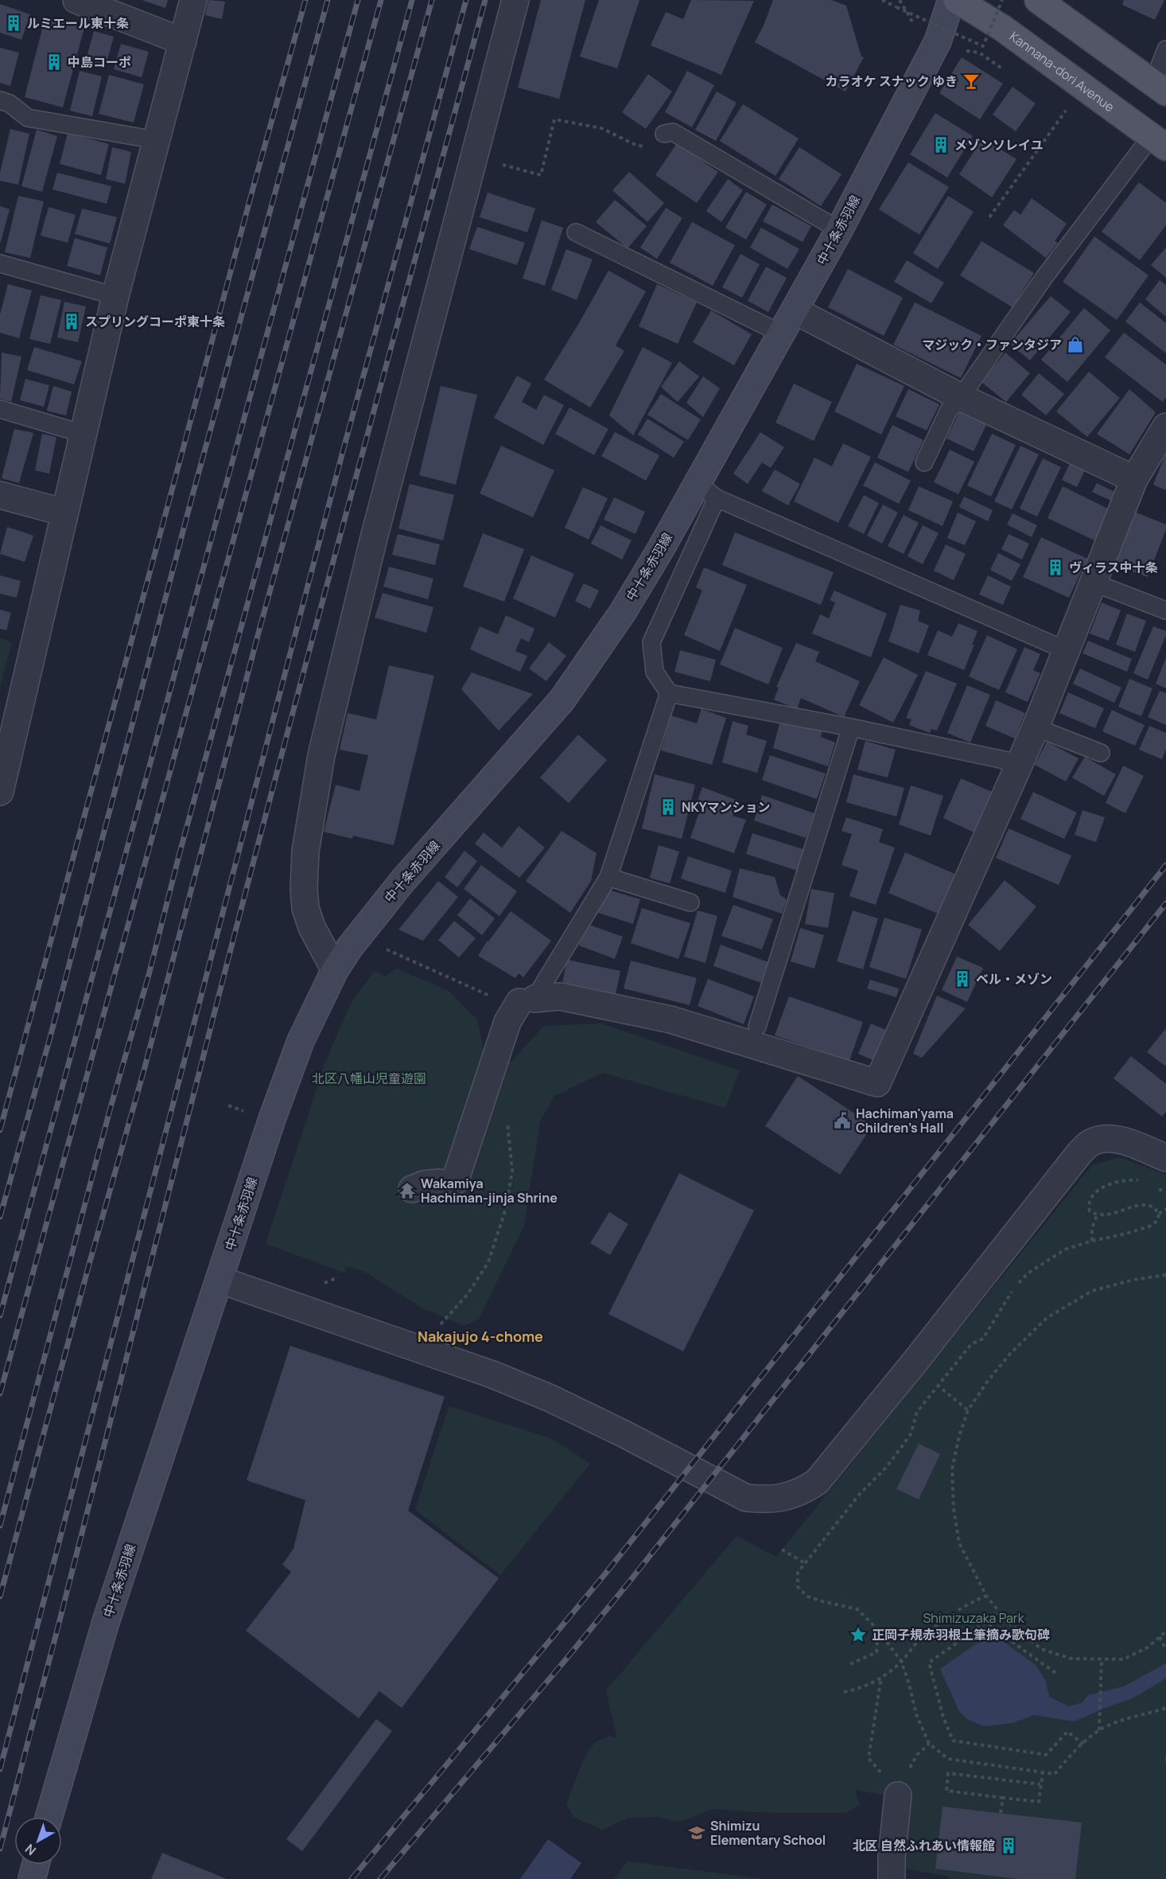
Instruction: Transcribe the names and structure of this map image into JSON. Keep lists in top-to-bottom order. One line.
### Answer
{"streets":{"main road":["Kannana-dori Avenue","中十条赤羽線"]},"districts":["Nakajujo 4-chome"],"parks":["北区八幡山児童遊園","Shimizuzaka Park"],"places":{"building":["ルミエール東十条","中島コーポ","メゾンソレイユ","スプリングコーポ東十条","ヴィラス中十条","NKYマンション","ベル・メゾン","北区 自然ふれあい情報館"],"bar":["カラオケ スナック ゆき"],"shop":["マジック・ファンタジア"],"public building":["Hachiman'yama Children's Hall"],"temple":["Wakamiya Hachiman-jinja Shrine"],"place":["正岡子規赤羽根土筆摘み歌句碑"],"school or university":["Shimizu Elementary School"]},"north":"bottom left"}
